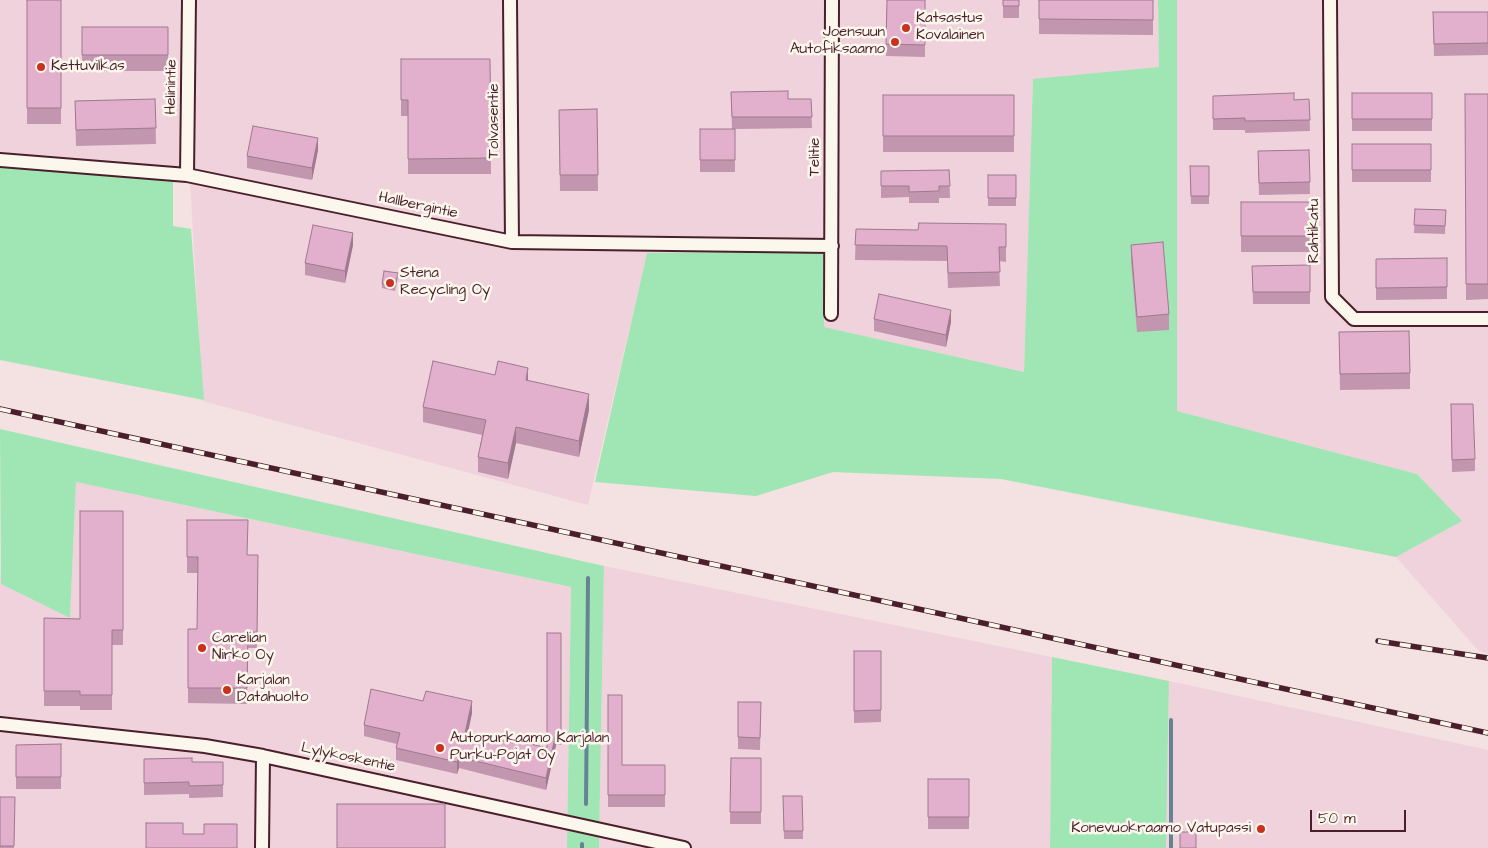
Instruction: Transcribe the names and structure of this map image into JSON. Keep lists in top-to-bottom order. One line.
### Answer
{"streets":{"street":["Helinintie","Tolvasentie","Telitie","Hallbergintie","Rahtikatu","Lylykoskentie"]},"crossings":[["Helinintie","Hallbergintie"],["Tolvasentie","Hallbergintie"],["Telitie","Hallbergintie"]],"places":["Katsastus Kovalainen","Joensuun Autofiksaamo","Kettuvilkas","Stena Recycling Oy","Carelian Nirko Oy","Karjalan Datahuolto","Autopurkaamo Karjalan Purku-Pojat Oy","Konevuokraamo Vatupassi"],"scale_bar":"50 m"}
